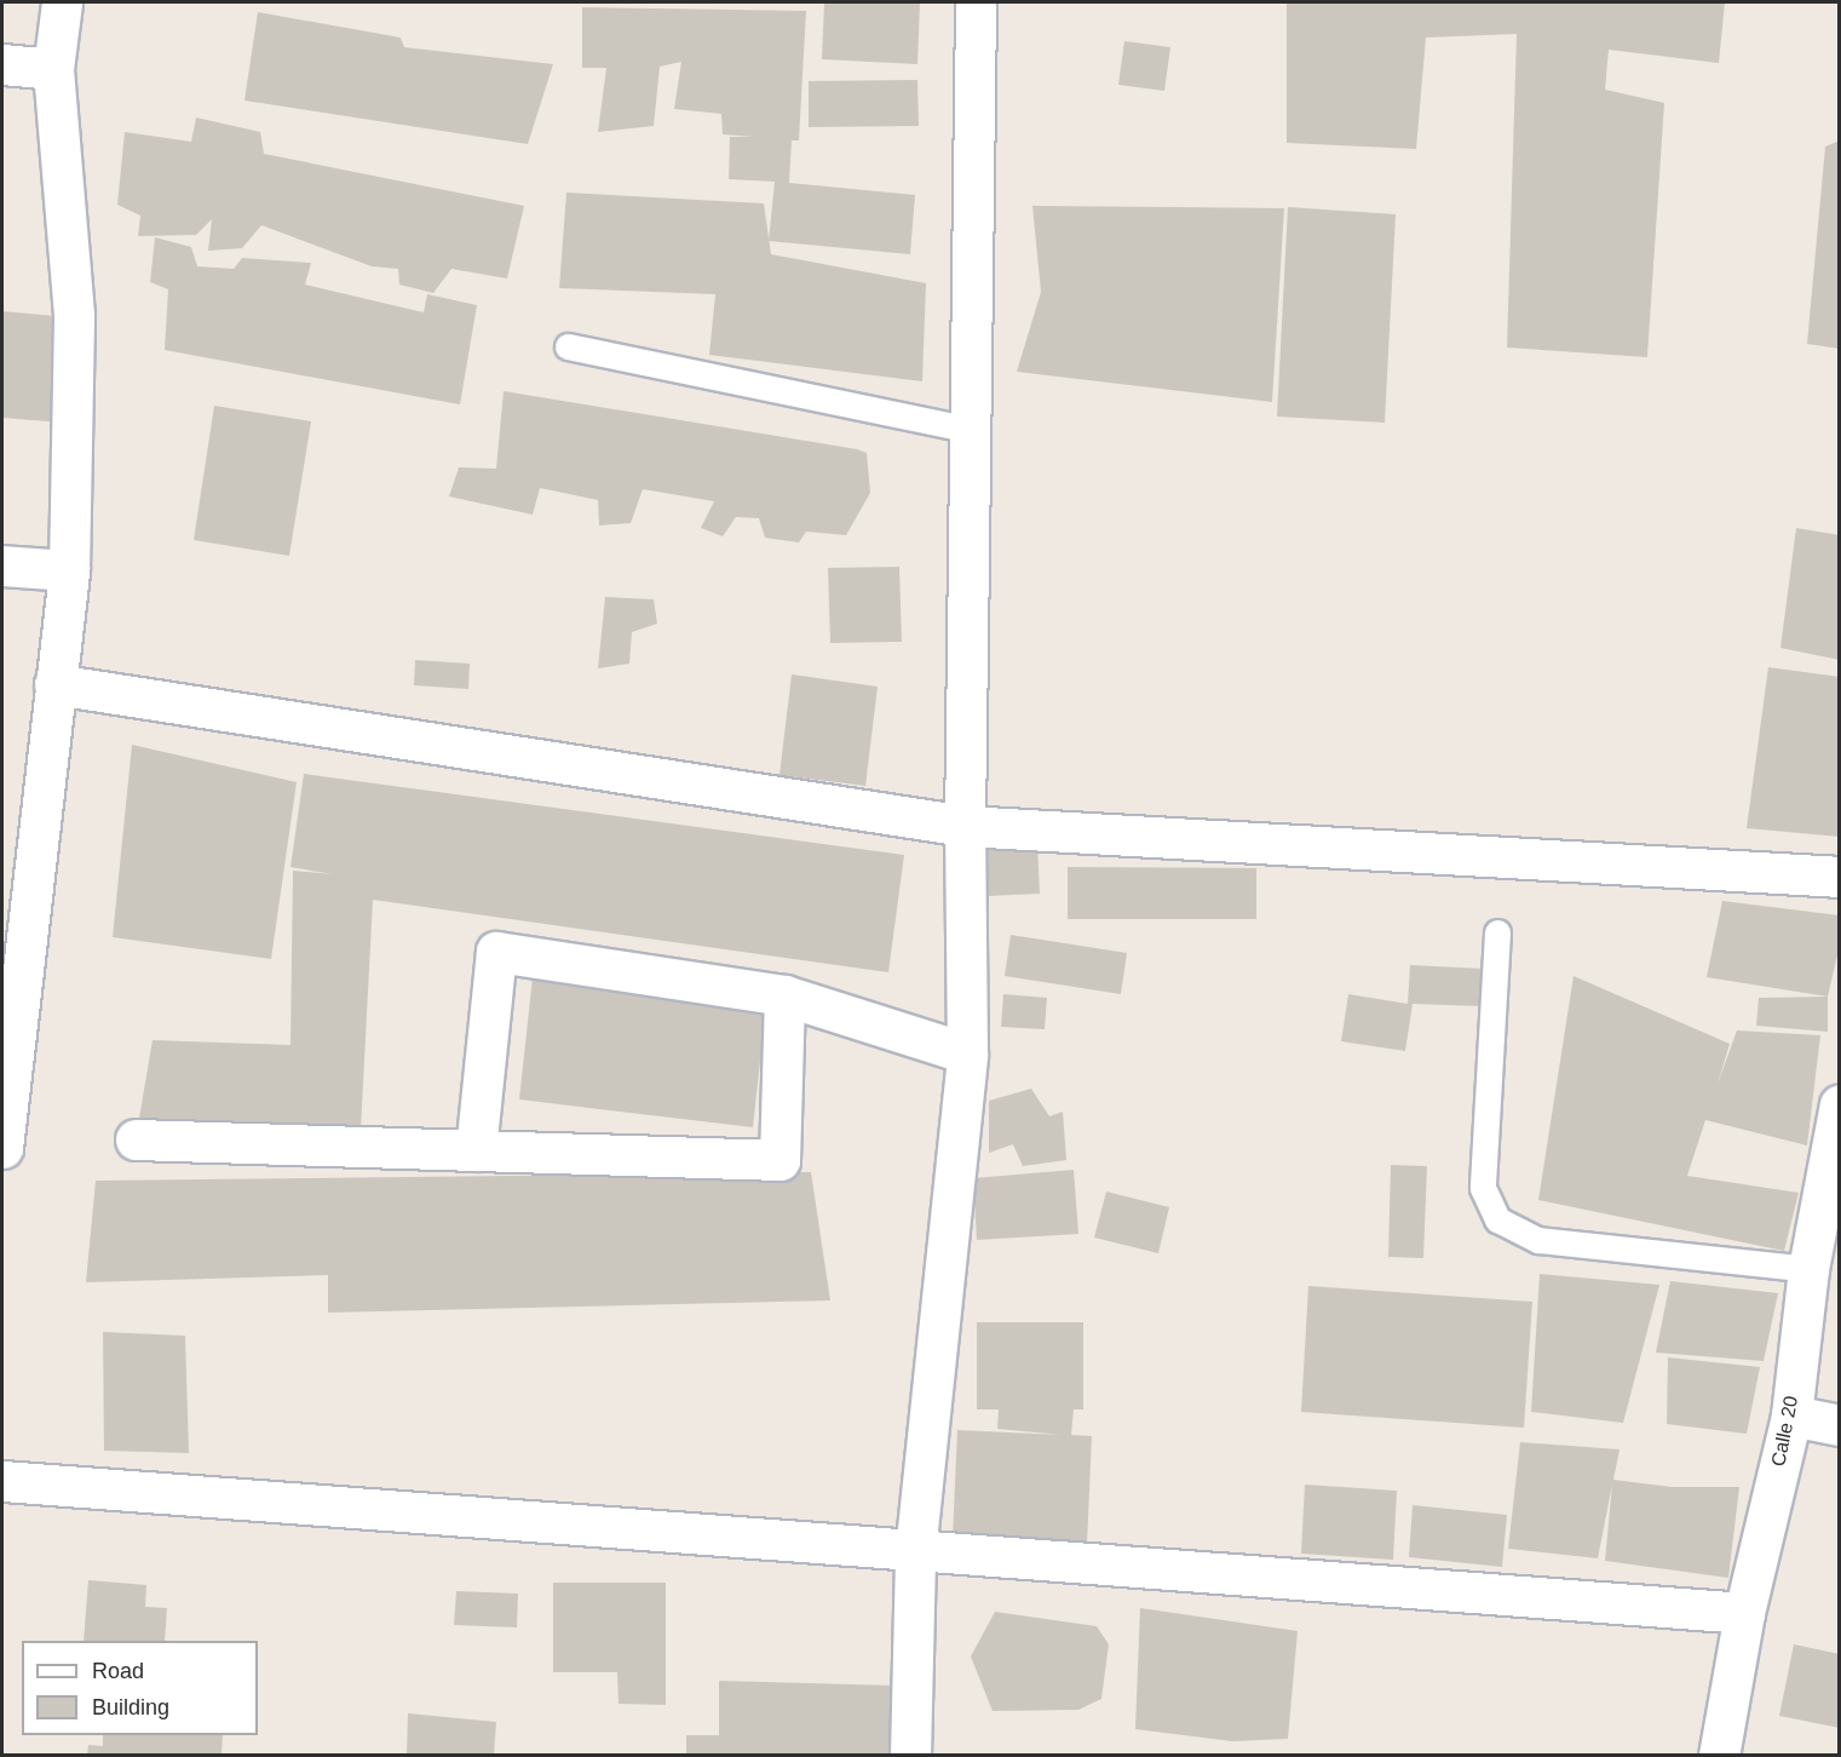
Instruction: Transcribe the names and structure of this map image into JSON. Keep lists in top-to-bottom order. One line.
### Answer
{"streets":{"street":["Calle 20"]},"legend":["Road","Building"]}
